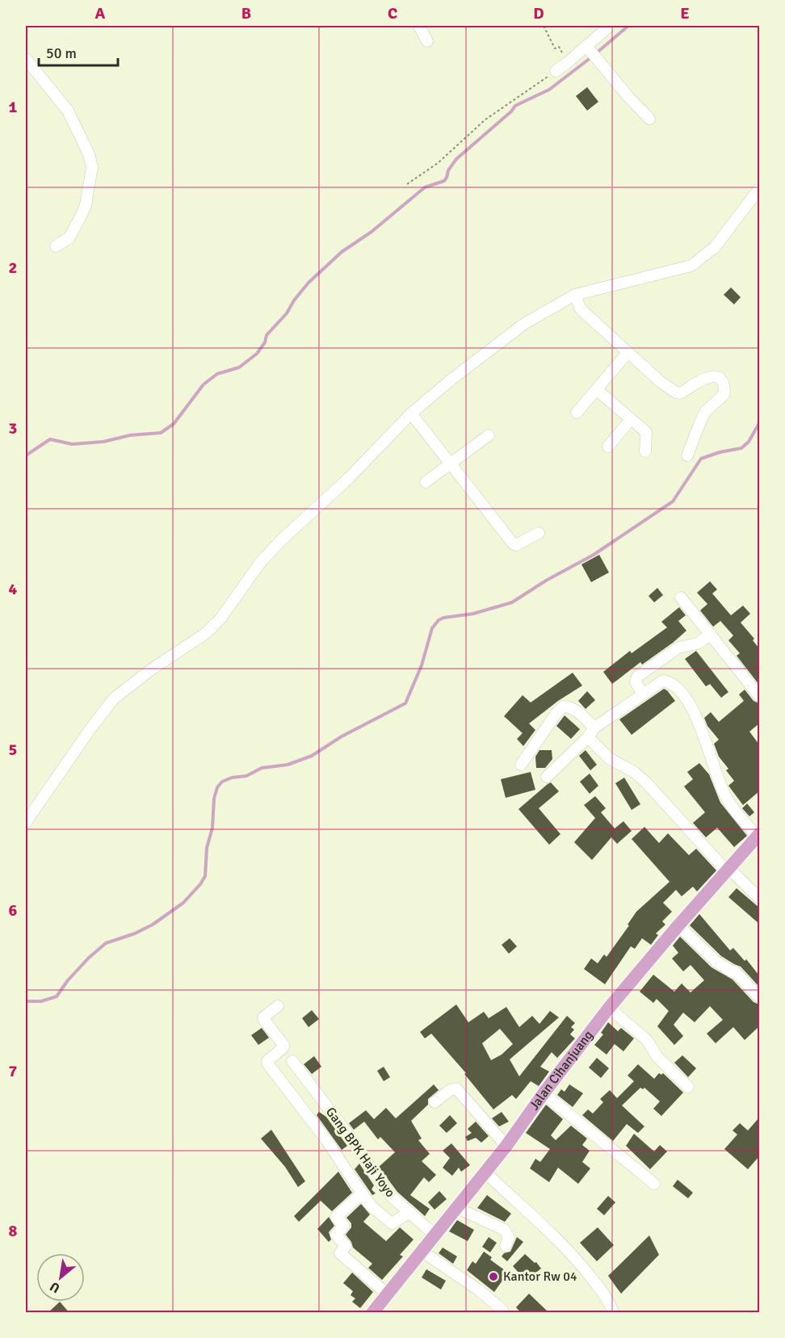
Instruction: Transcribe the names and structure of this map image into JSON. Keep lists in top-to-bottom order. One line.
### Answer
{"streets":{"main road":["Jalan Cihanjuang"],"street":["Gang BPK Haji Yoyo"]},"crossings":[["Jalan Cihanjuang","Gang BPK Haji Yoyo"]],"places":["Kantor Rw 04"],"scale_bar":"50 m","north":"bottom left","grid":{"columns":["A","B","C","D","E"],"rows":["1","2","3","4","5","6","7","8"]}}
